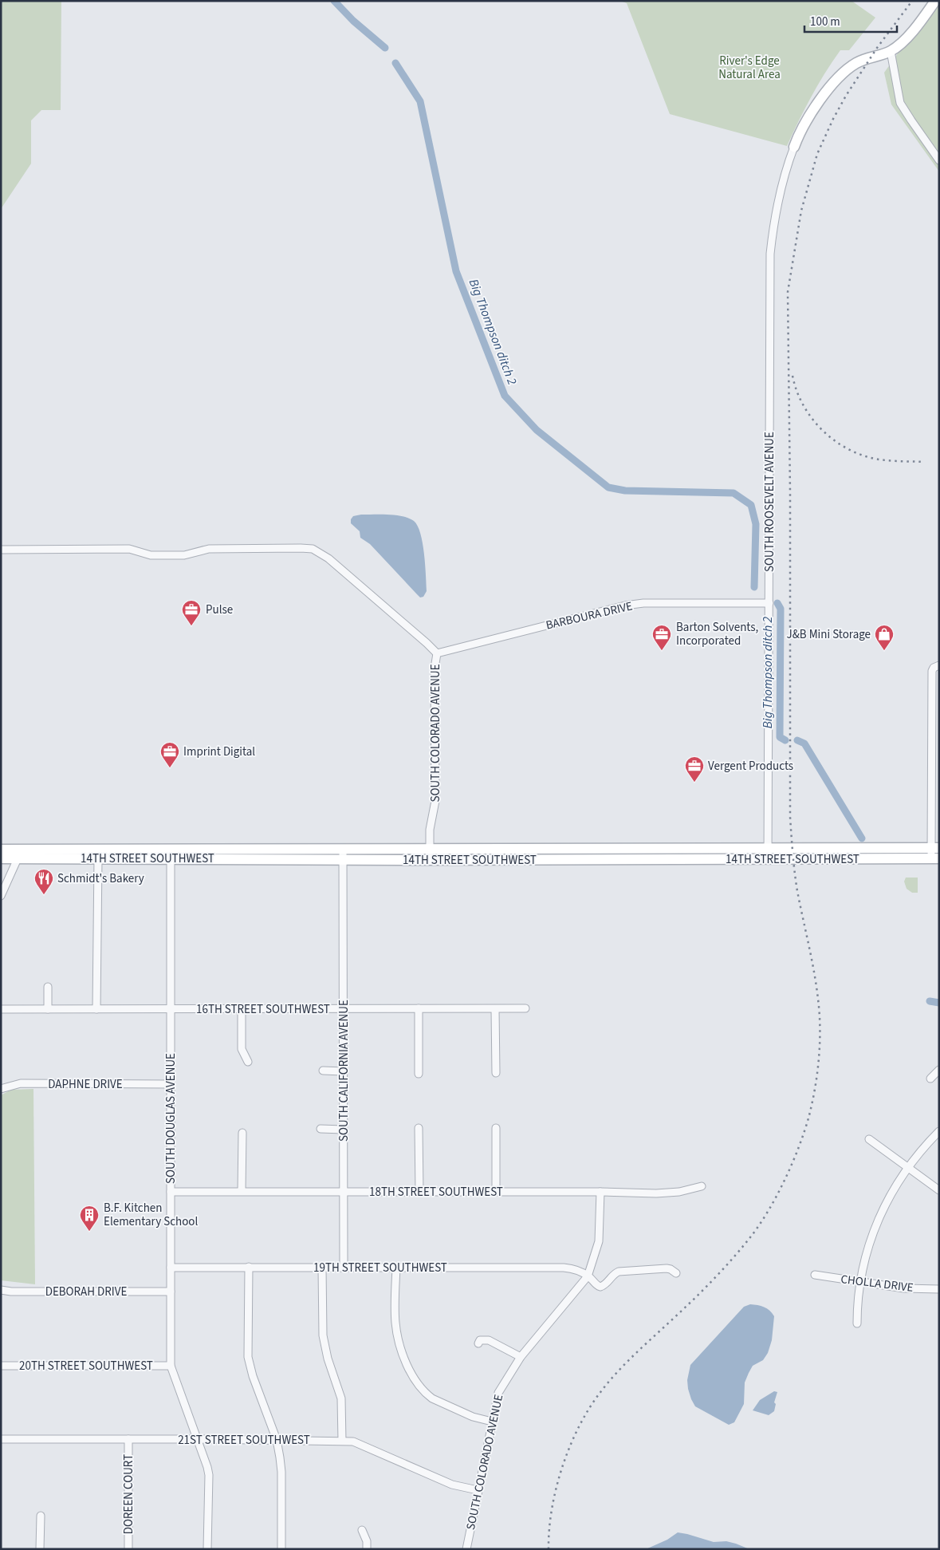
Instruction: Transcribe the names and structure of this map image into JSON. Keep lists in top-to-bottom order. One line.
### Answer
{"streets":{"main road":["14TH STREET SOUTHWEST"],"street":["SOUTH ROOSEVELT AVENUE","BARBOURA DRIVE","SOUTH COLORADO AVENUE","16TH STREET SOUTHWEST","SOUTH CALIFORNIA AVENUE","DAPHNE DRIVE","SOUTH DOUGLAS AVENUE","18TH STREET SOUTHWEST","19TH STREET SOUTHWEST","CHOLLA DRIVE","DEBORAH DRIVE","20TH STREET SOUTHWEST","21ST STREET SOUTHWEST","DOREEN COURT"]},"crossings":[["SOUTH ROOSEVELT AVENUE","BARBOURA DRIVE"],["SOUTH ROOSEVELT AVENUE","14TH STREET SOUTHWEST"],["BARBOURA DRIVE","SOUTH COLORADO AVENUE"],["SOUTH COLORADO AVENUE","14TH STREET SOUTHWEST"],["SOUTH COLORADO AVENUE","18TH STREET SOUTHWEST"],["SOUTH COLORADO AVENUE","19TH STREET SOUTHWEST"],["SOUTH COLORADO AVENUE","21ST STREET SOUTHWEST"],["14TH STREET SOUTHWEST","SOUTH CALIFORNIA AVENUE"],["14TH STREET SOUTHWEST","SOUTH DOUGLAS AVENUE"],["16TH STREET SOUTHWEST","SOUTH CALIFORNIA AVENUE"],["16TH STREET SOUTHWEST","SOUTH DOUGLAS AVENUE"],["SOUTH CALIFORNIA AVENUE","18TH STREET SOUTHWEST"],["SOUTH CALIFORNIA AVENUE","19TH STREET SOUTHWEST"],["DAPHNE DRIVE","SOUTH DOUGLAS AVENUE"],["SOUTH DOUGLAS AVENUE","18TH STREET SOUTHWEST"],["SOUTH DOUGLAS AVENUE","19TH STREET SOUTHWEST"],["SOUTH DOUGLAS AVENUE","DEBORAH DRIVE"],["SOUTH DOUGLAS AVENUE","20TH STREET SOUTHWEST"],["SOUTH DOUGLAS AVENUE","21ST STREET SOUTHWEST"],["21ST STREET SOUTHWEST","DOREEN COURT"]],"water":["Big Thompson ditch 2"],"parks":["River's Edge Natural Area"],"places":{"office":["Pulse","Barton Solvents, Incorporated","Imprint Digital","Vergent Products"],"shop":["J&B Mini Storage"],"restaurant":["Schmidt's Bakery"],"building":["B.F. Kitchen Elementary School"]},"scale_bar":"100 m"}
